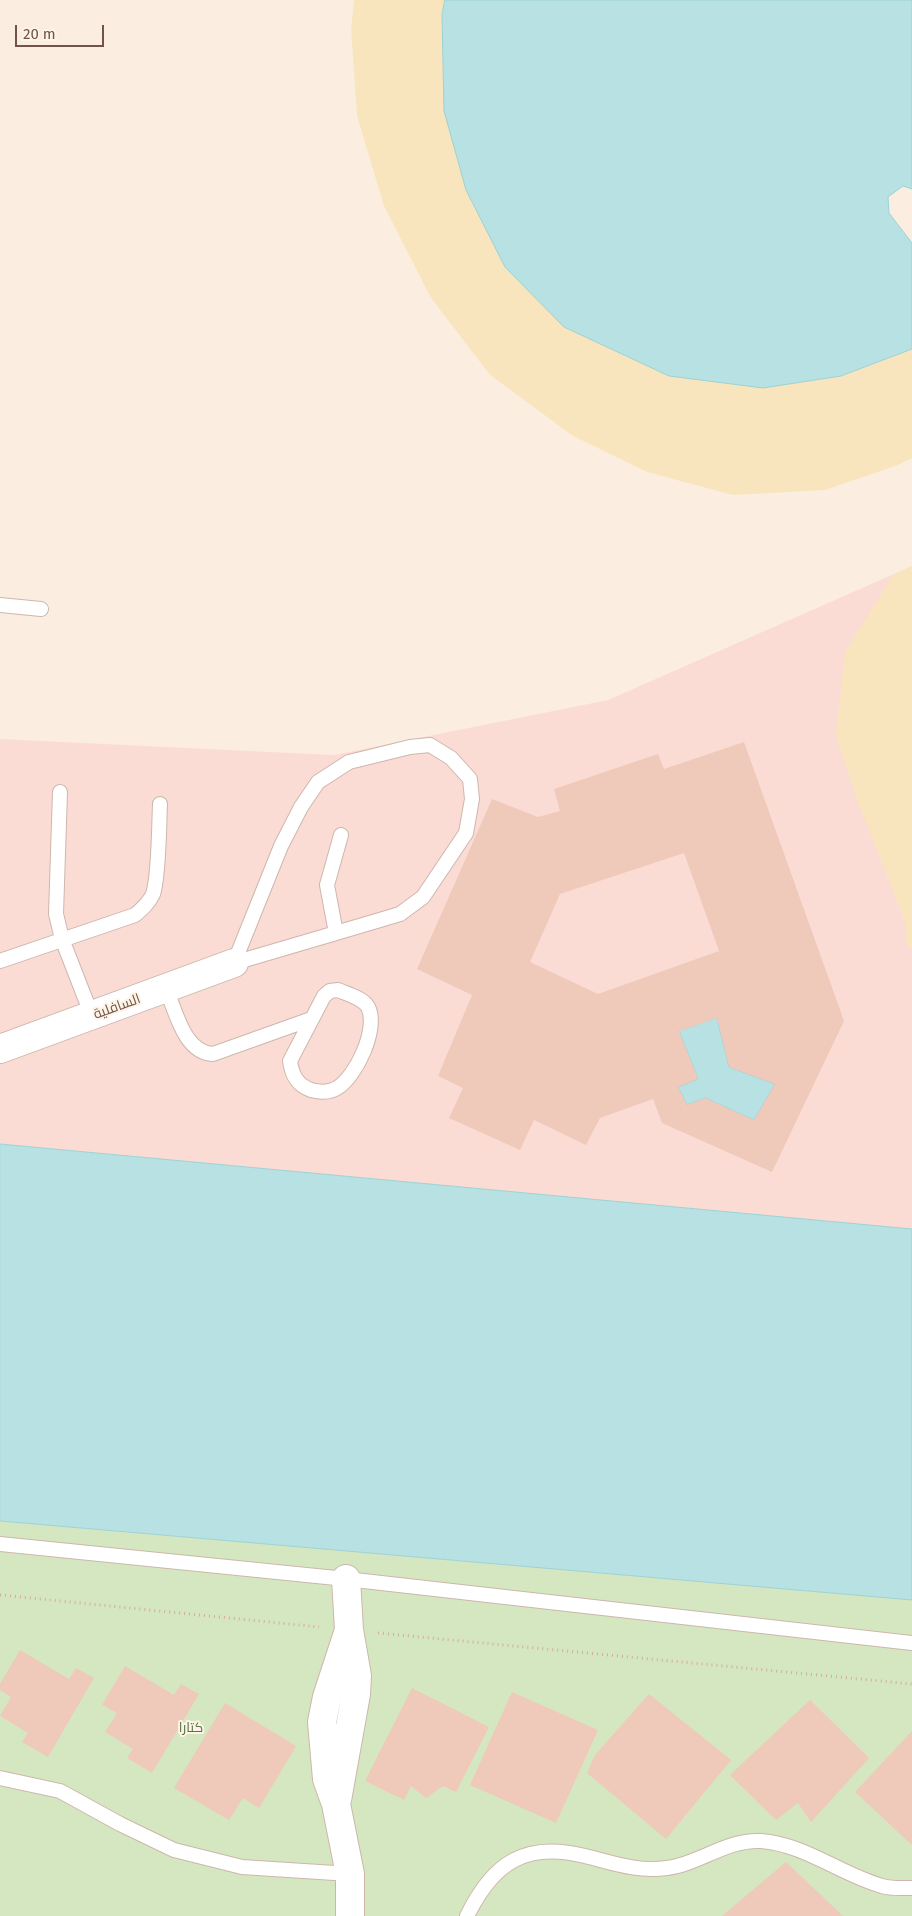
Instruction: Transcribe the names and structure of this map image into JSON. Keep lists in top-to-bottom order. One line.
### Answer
{"streets":{"street":["السافلية"]},"parks":["كتارا"],"scale_bar":"20 m"}
